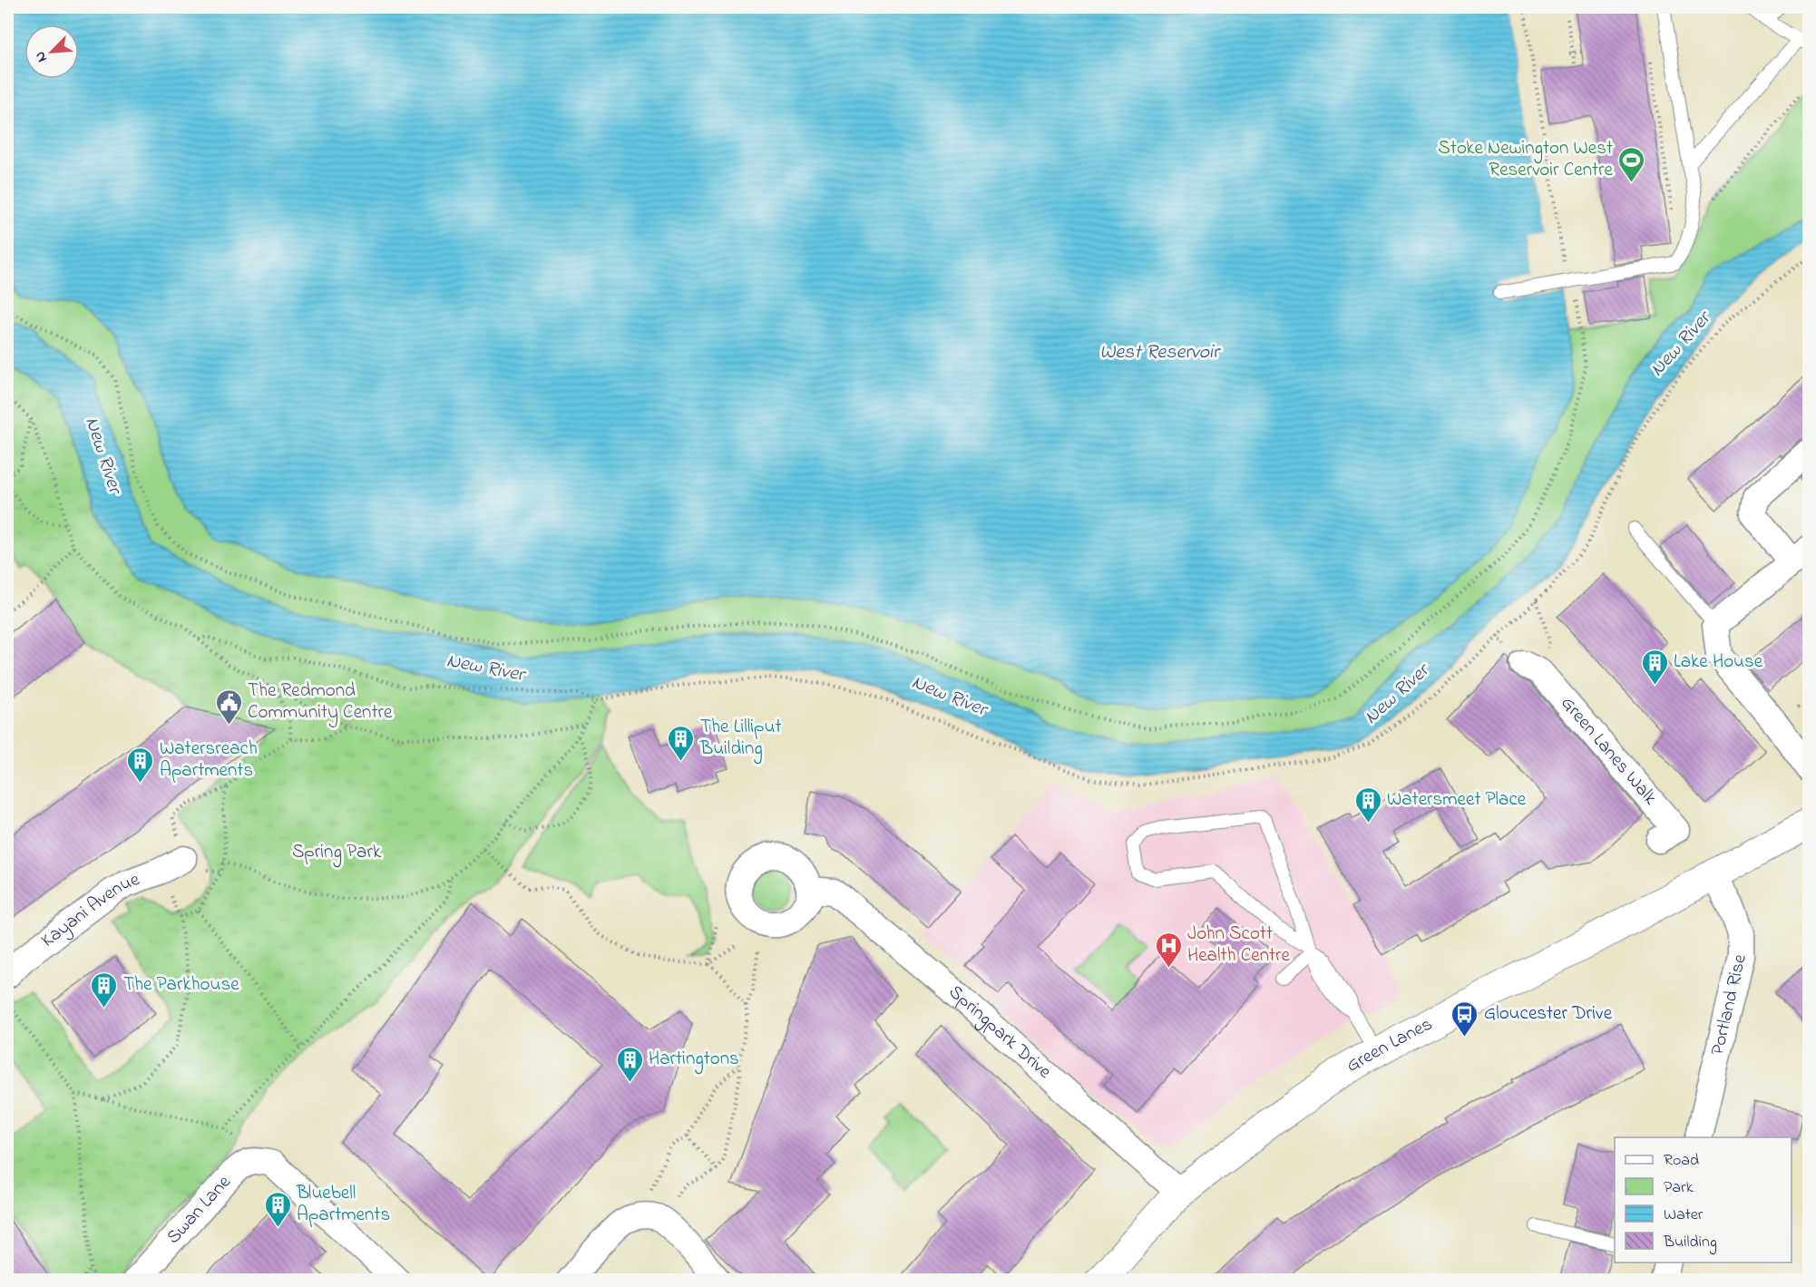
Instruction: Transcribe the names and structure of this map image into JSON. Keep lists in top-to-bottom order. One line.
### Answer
{"streets":{"main road":["Green Lanes"],"street":["Green Lanes Walk","Kayani Avenue","Portland Rise","Springpark Drive","Swan Lane"]},"crossings":[["Portland Rise","Green Lanes"],["Springpark Drive","Green Lanes"]],"water":["New River","West Reservoir"],"parks":["Spring Park"],"places":{"sports":["Stoke Newington West Reservoir Centre"],"building":["Lake House","The Lilliput Building","Watersreach Apartments","Watersmeet Place","The Parkhouse","Hartingtons","Bluebell Apartments"],"public building":["The Redmond Community Centre"],"hospital":["John Scott Health Centre"],"bus stop":["Gloucester Drive"]},"legend":["Road","Park","Water","Building"],"north":"bottom left"}
